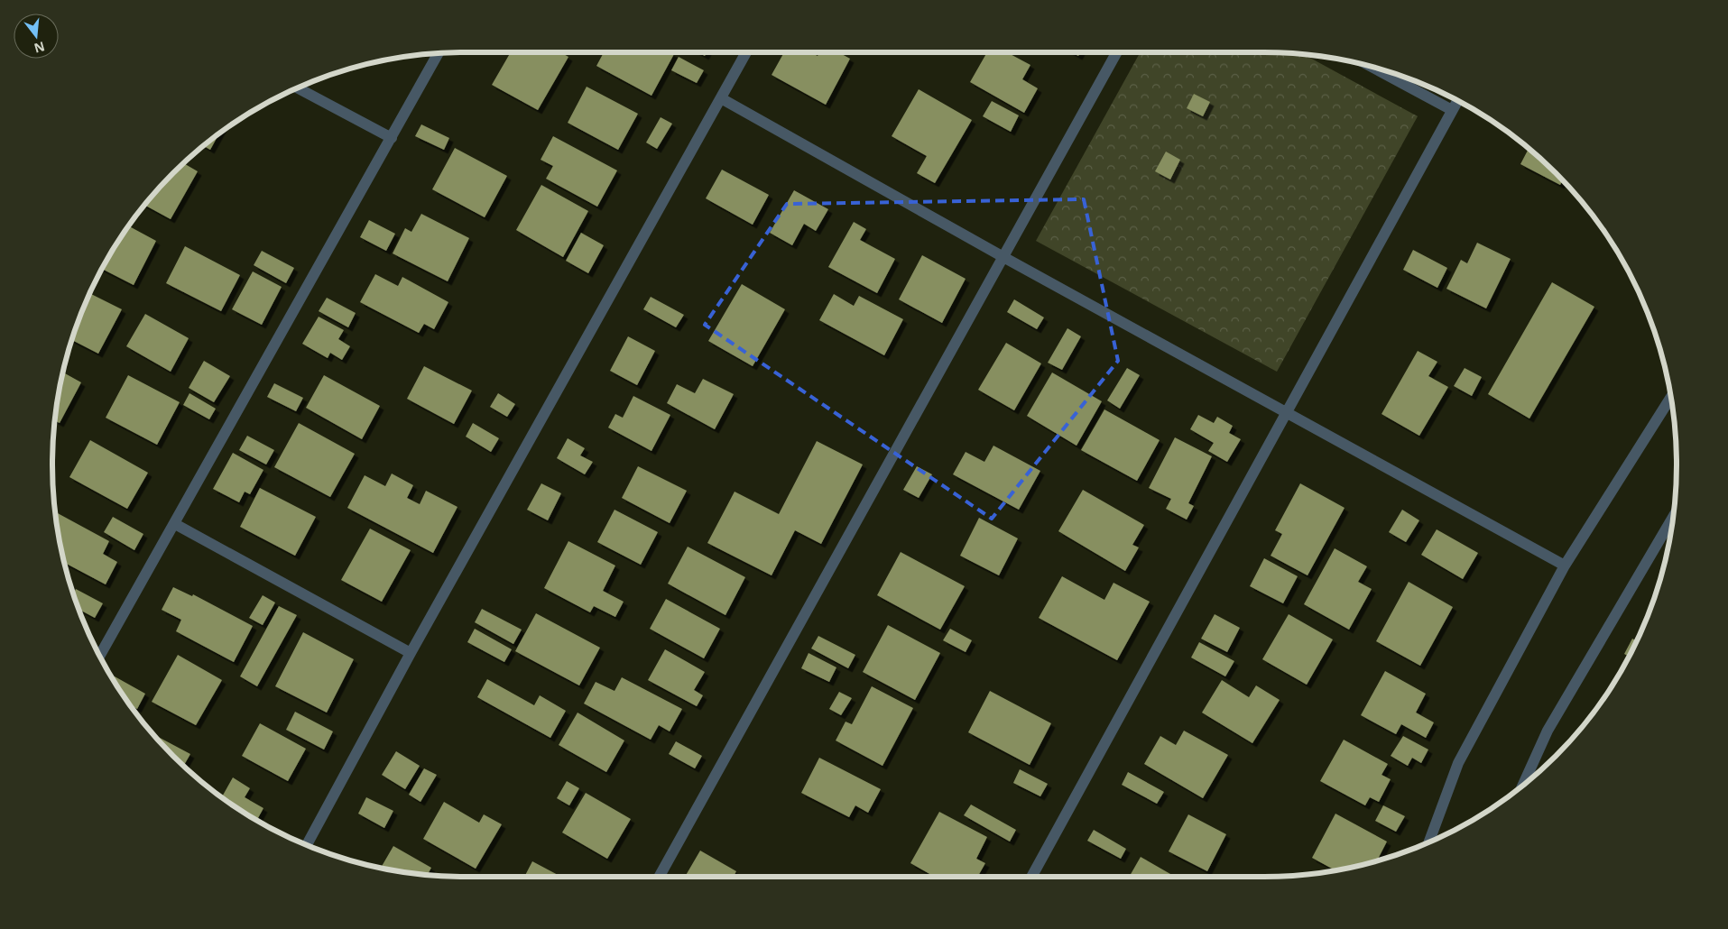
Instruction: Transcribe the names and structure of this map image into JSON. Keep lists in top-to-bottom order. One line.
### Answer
{"north":"bottom"}
